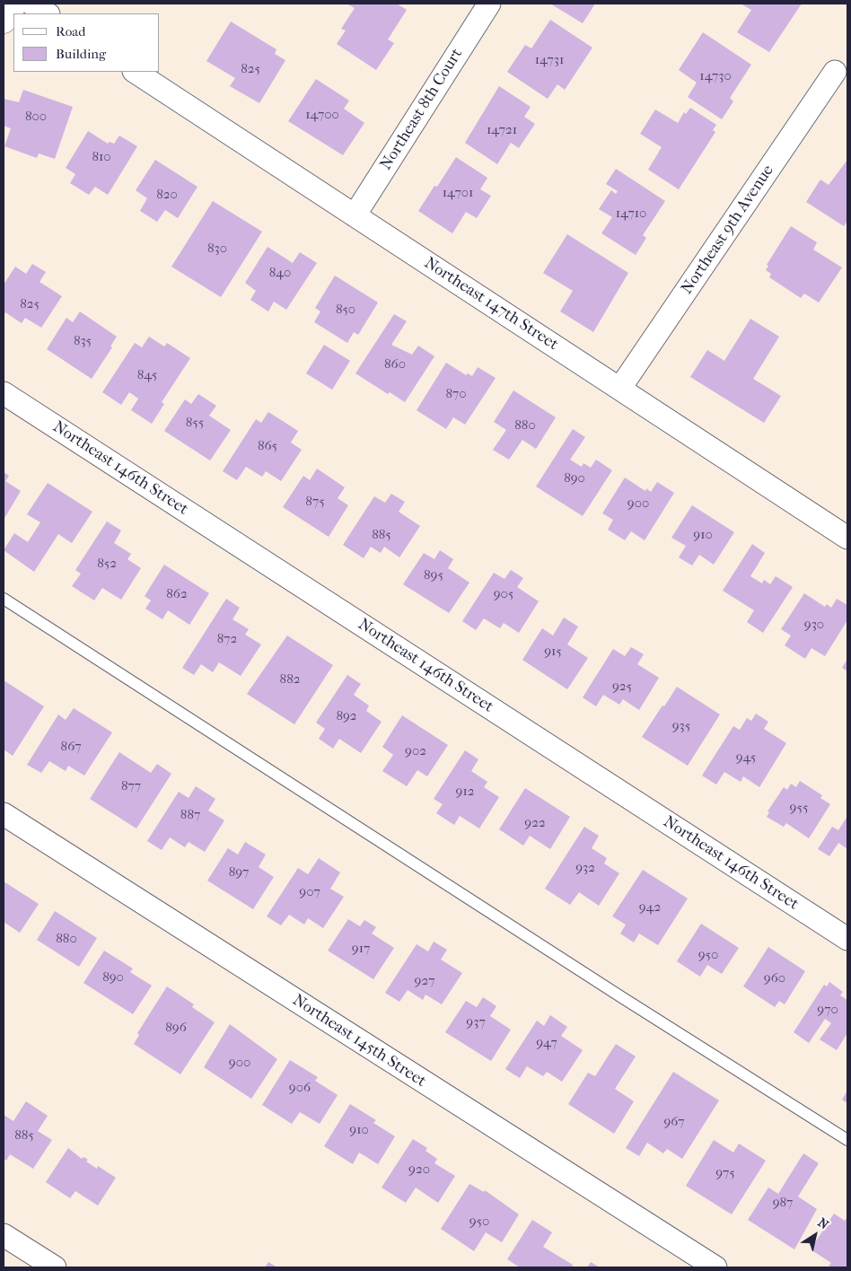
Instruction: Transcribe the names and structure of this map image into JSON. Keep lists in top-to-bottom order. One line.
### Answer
{"streets":{"street":["Northeast 8th Court","Northeast 9th Avenue","Northeast 147th Street","Northeast 146th Street","Northeast 145th Street"]},"crossings":[["Northeast 8th Court","Northeast 147th Street"],["Northeast 9th Avenue","Northeast 147th Street"]],"house_numbers":["14731","825","14730","14700","800","14721","810","14701","820","14710","830","840","825","850","835","860","845","870","855","880","865","890","875","900","885","910","852","895","862","905","930","872","915","882","925","892","935","867","902","945","877","912","955","887","922","932","897","907","942","880","917","950","890","960","927","970","937","896","947","900","906","967","910","885","920","975","987","950"],"legend":["Road","Building"],"north":"top right"}
